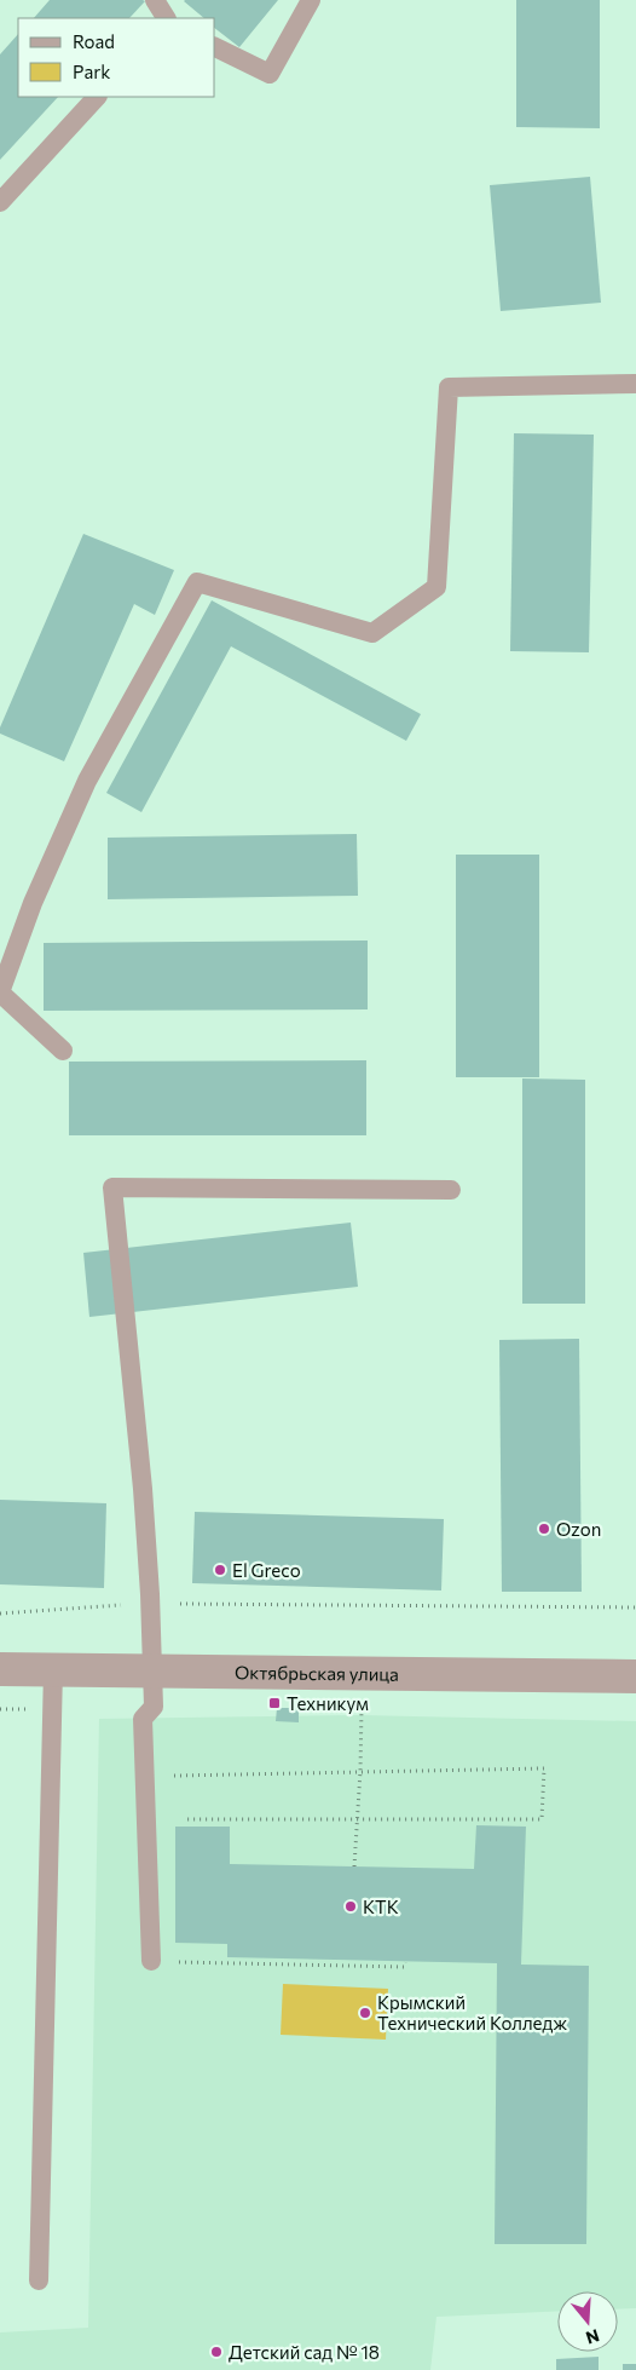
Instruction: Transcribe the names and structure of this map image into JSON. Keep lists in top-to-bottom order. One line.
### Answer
{"streets":{"street":["Октябрьская улица"]},"places":{"other":["Ozon","El Greco","КТК","Крымский Технический Колледж","Детский сад № 18"],"transit":["Техникум"]},"legend":["Road","Park"],"north":"bottom"}
